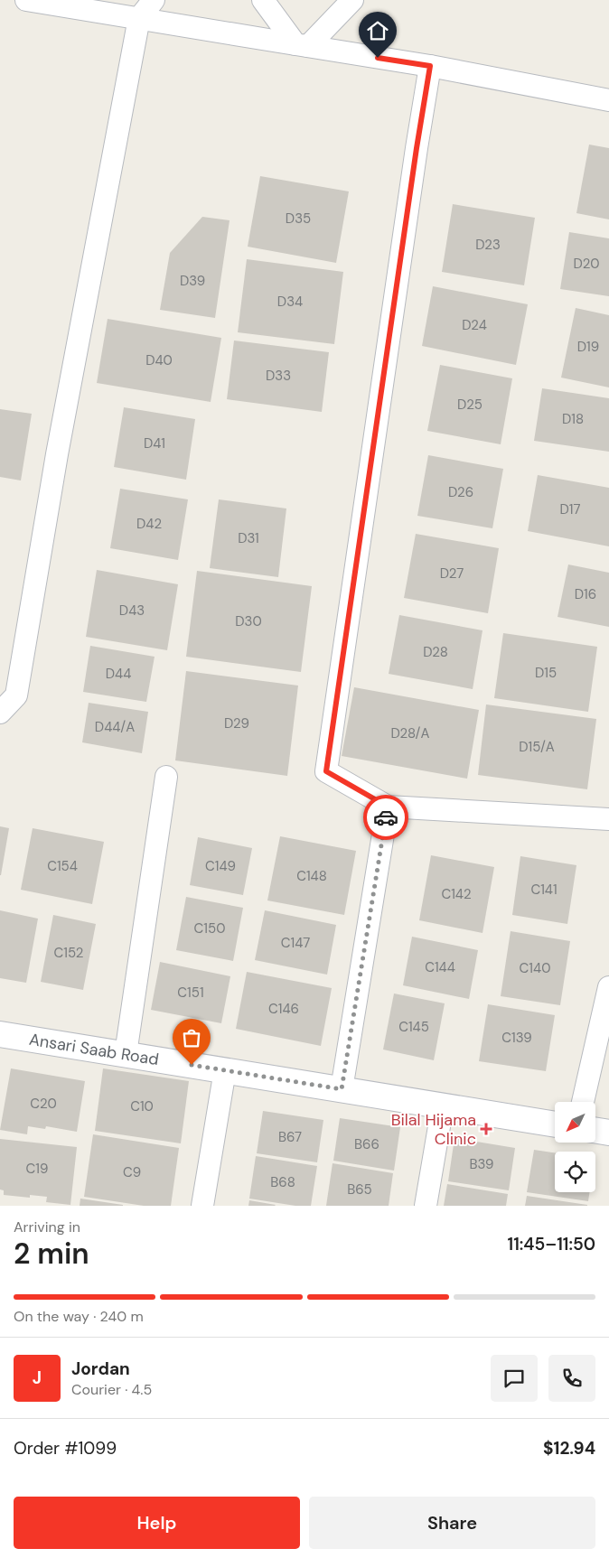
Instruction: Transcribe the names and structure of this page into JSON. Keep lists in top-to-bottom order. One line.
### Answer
{"streets":{"street":["Ansari Saab Road"]},"places":{"health":["Bilal Hijama Clinic"]},"house_numbers":["D35","D23","D20","D39","D34","D24","D19","D40","D33","D25","D18","D41","D26","D17","D42","D31","D27","D16","D43","D30","D28","D15","D44","D29","D44/A","D28/A","D15/A","C154","C149","C148","C141","C142","C150","C147","C152","C144","C140","C151","C146","C145","C139","C20","C10","B67","B66","B39","C19","C9","B68","B65"],"north":"bottom left","page":{"heading":["2 min","Arriving in","11:45–11:50"],"panel":["Jordan","Courier · 4.5","Order #1099","$12.94"],"bar":"On the way · 240 m","round":"J","buttons":["Help","Share"]}}
